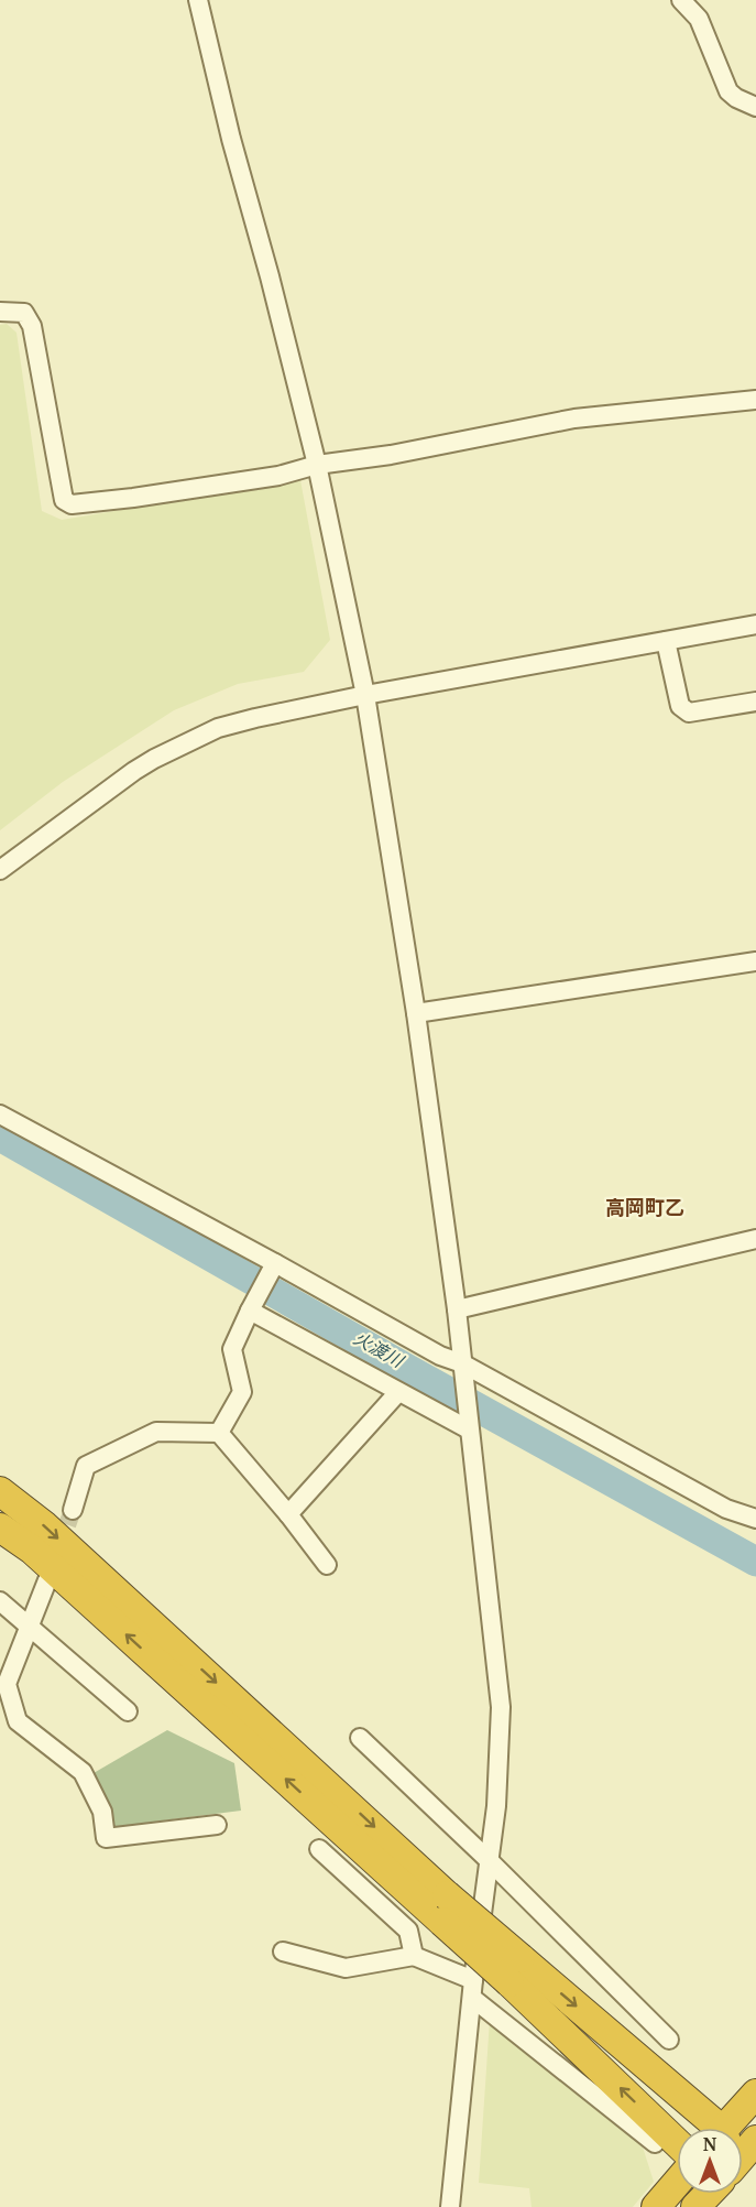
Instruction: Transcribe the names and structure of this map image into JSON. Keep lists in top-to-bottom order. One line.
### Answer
{"districts":["高岡町乙"],"water":["火渡川"],"north":"top"}
